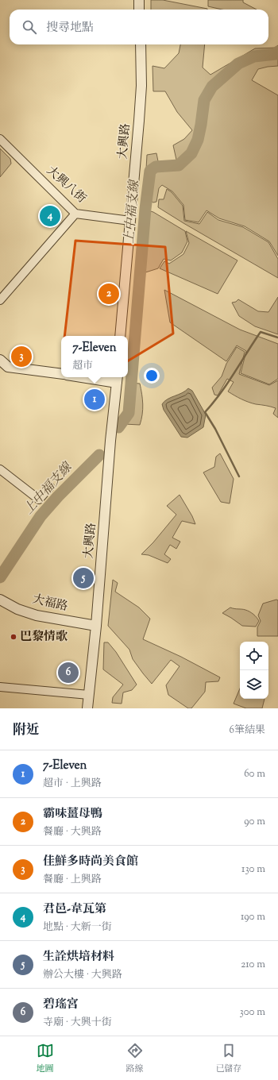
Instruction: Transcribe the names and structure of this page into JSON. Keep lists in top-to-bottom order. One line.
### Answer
{"streets":{"street":["大興路","大興八街","大福路"]},"crossings":[["大興路","大興八街"],["大興路","大福路"]],"water":["上中福支線"],"places":["巴黎情歌"],"page":{"search":"搜尋地點","pins":["4","2","3","1","5","6"],"popup":["7-Eleven","超市"],"heading":["附近","6筆結果"],"list":[{"mark":"1","name":"7-Eleven","note":"超市 · 上興路","value":"60 m"},{"mark":"2","name":"霸味薑母鴨","note":"餐廳 · 大興路","value":"90 m"},{"mark":"3","name":"佳鮮多時尚美食館","note":"餐廳 · 上興路","value":"130 m"},{"mark":"4","name":"君邑-韋瓦第","note":"地點 · 大新一街","value":"190 m"},{"mark":"5","name":"生詮烘培材料","note":"辦公大樓 · 大興路","value":"210 m"},{"mark":"6","name":"碧瑤宮","note":"寺廟 · 大興十街","value":"300 m"}],"nav":["地圖","路線","已儲存"]}}
